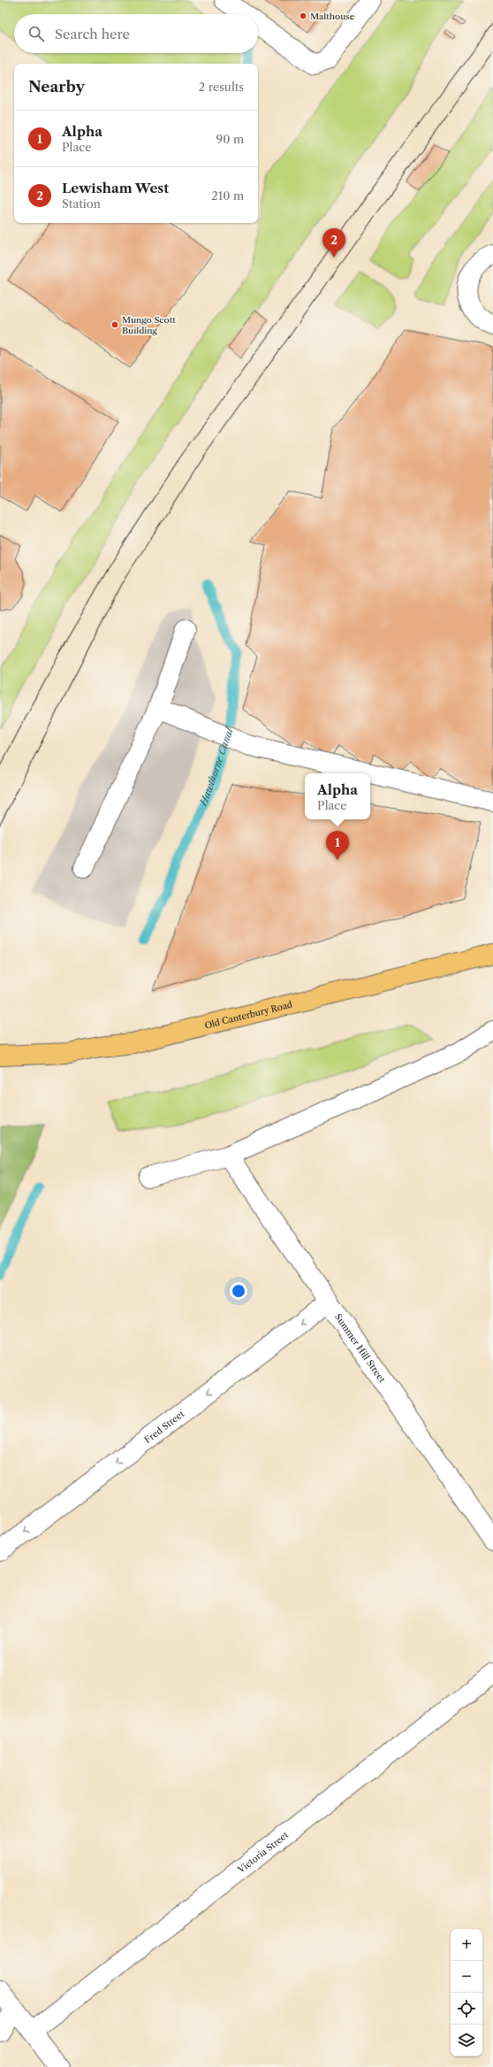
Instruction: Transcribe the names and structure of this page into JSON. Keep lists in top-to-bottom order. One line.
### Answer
{"streets":{"main road":["Old Canterbury Road"],"street":["Summer Hill Street","Fred Street","Victoria Street"]},"crossings":[["Summer Hill Street","Fred Street"]],"one_way":["Fred Street"],"water":["Hawthorne Canal"],"places":["Malthouse","Mungo Scott Building"],"page":{"search":"Search here","heading":["Nearby","2 results"],"list":[{"mark":"1","name":"Alpha","note":"Place","value":"90 m"},{"mark":"2","name":"Lewisham West","note":"Station","value":"210 m"}],"pins":["2","1"],"popup":["Alpha","Place"],"map_buttons":["+","−"]}}
